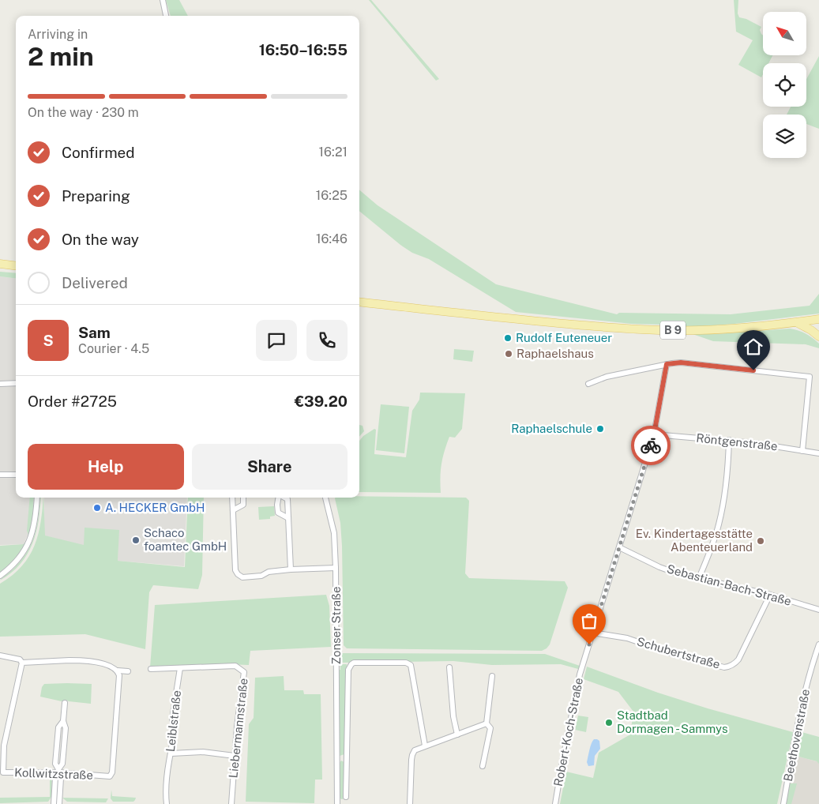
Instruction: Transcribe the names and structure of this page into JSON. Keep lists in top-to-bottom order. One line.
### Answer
{"streets":{"main road":["B 9"],"street":["Röntgenstraße","Sebastian-Bach-Straße","Zonser Straße","Schubertstraße","Leiblstraße","Liebermannstraße","Robert-Koch-Straße","Beethovenstraße","Kollwitzstraße"]},"crossings":[["Röntgenstraße","Robert-Koch-Straße"],["Sebastian-Bach-Straße","Schubertstraße"],["Sebastian-Bach-Straße","Robert-Koch-Straße"],["Schubertstraße","Robert-Koch-Straße"],["Leiblstraße","Liebermannstraße"]],"places":["Rudolf Euteneuer","Raphaelshaus","Raphaelschule","A. HECKER GmbH","Schaco foamtec GmbH","Ev. Kindertagesstätte Abenteuerland","Stadtbad Dormagen - Sammys"],"north":"top left","page":{"heading":["2 min","Arriving in","16:50–16:55"],"panel":["Sam","Courier · 4.5","Order #2725","€39.20"],"bar":"On the way · 230 m","list":[["Confirmed","16:21"],["Preparing","16:25"],["On the way","16:46"],"Delivered"],"round":"S","buttons":["Help","Share"]}}
